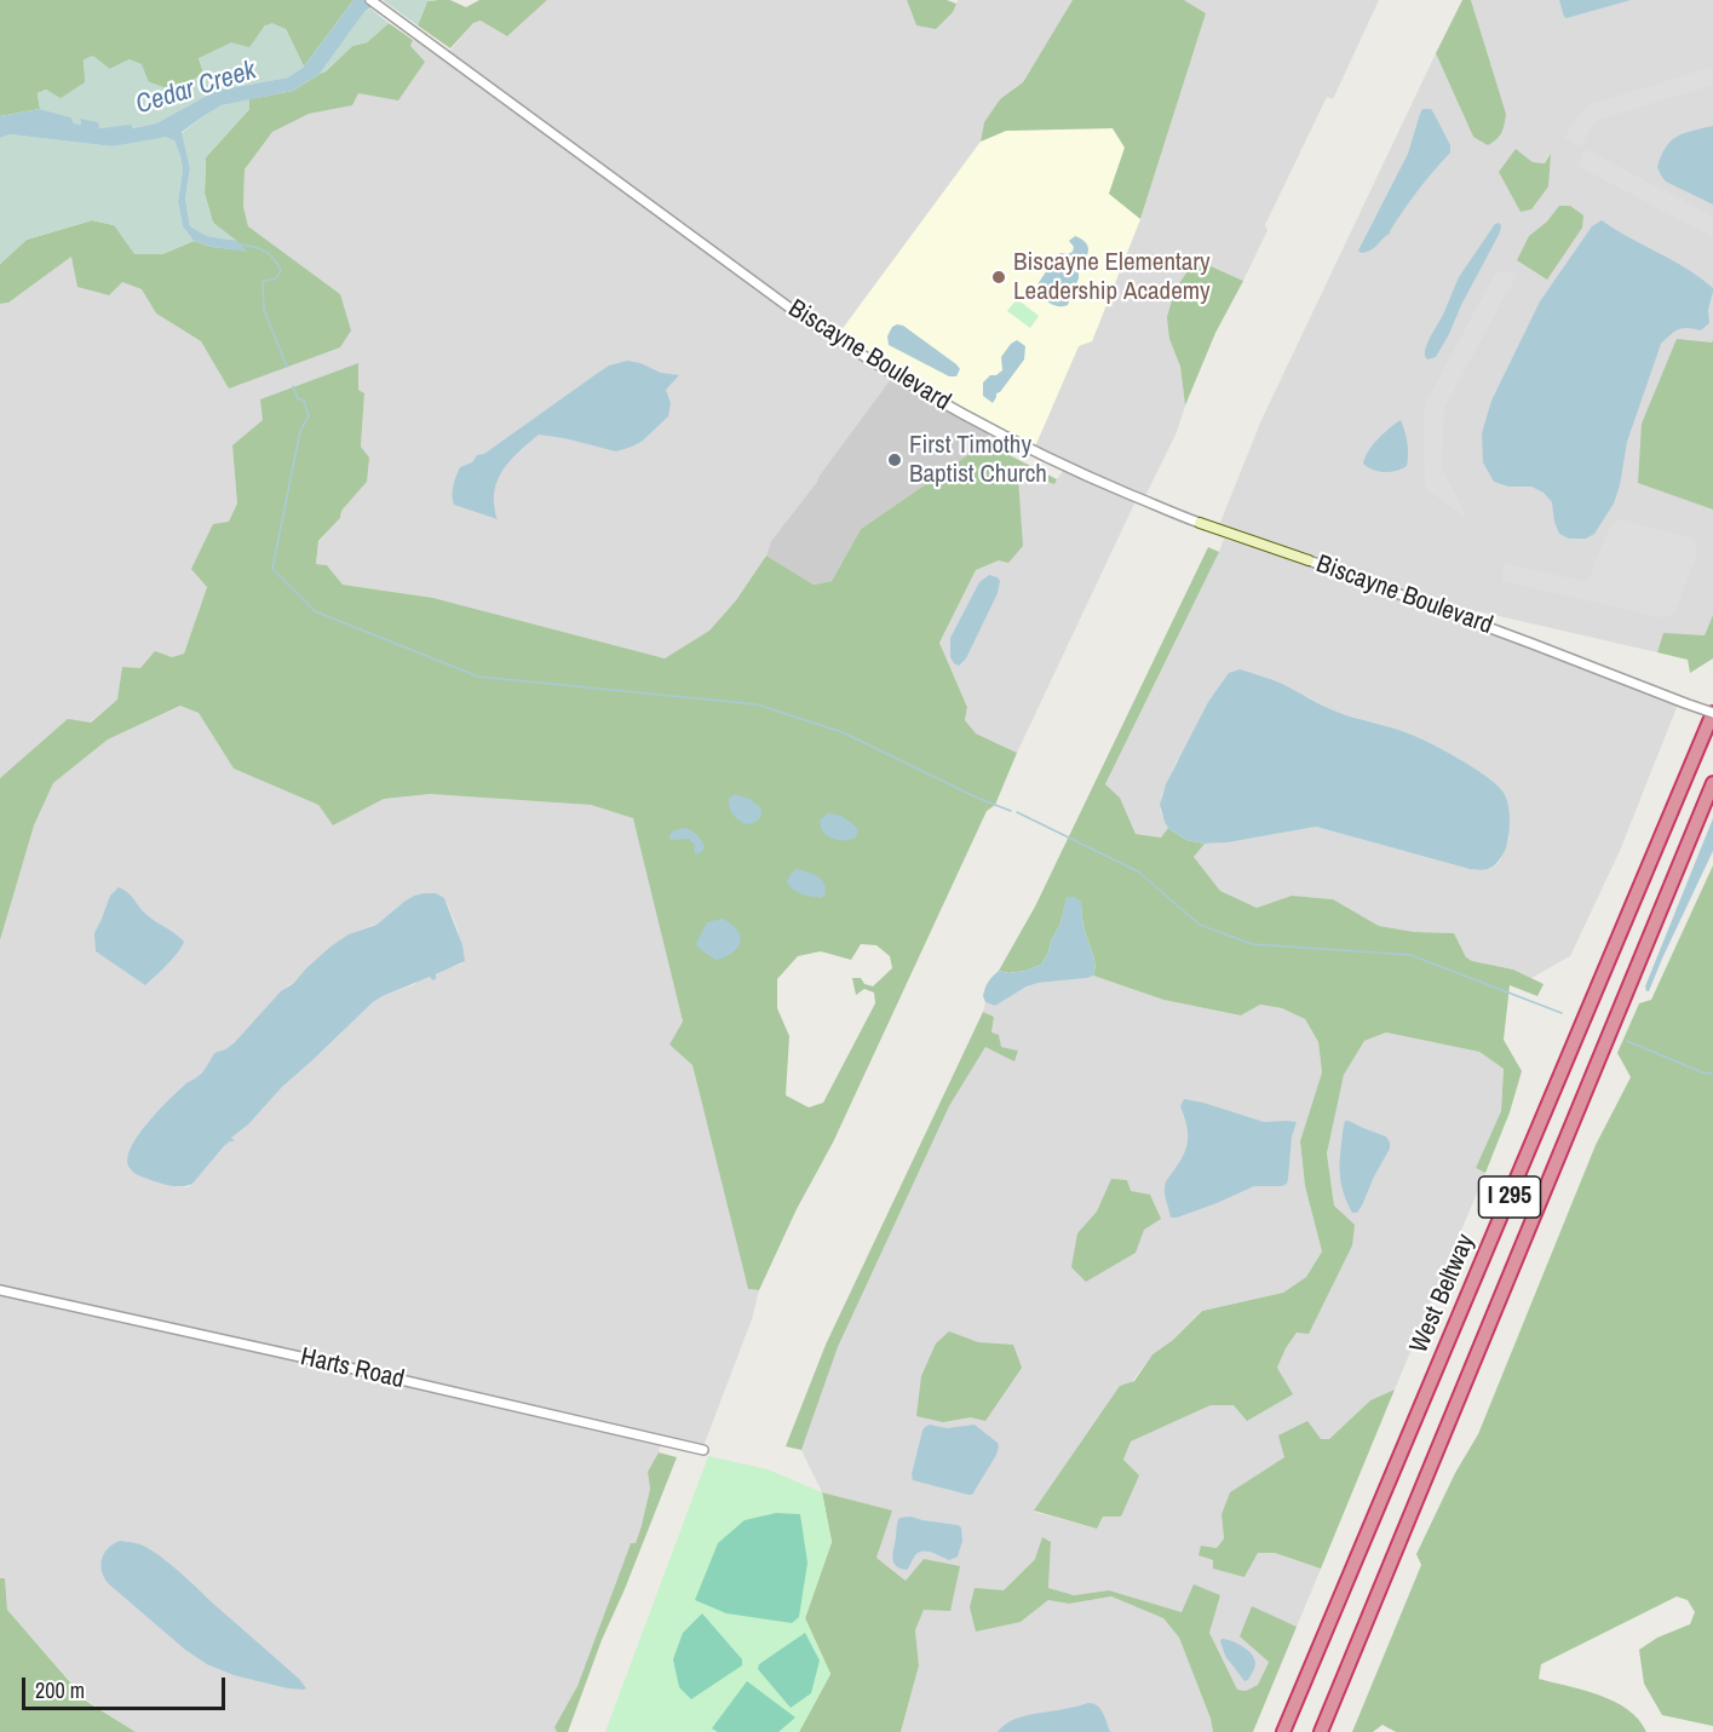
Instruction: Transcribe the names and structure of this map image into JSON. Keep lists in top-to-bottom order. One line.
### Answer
{"streets":{"highway":["I 295","West Beltway"],"main road":["Biscayne Boulevard"],"street":["Harts Road"]},"crossings":[["Biscayne Boulevard","West Beltway"]],"water":["Cedar Creek"],"places":["Biscayne Elementary Leadership Academy","First Timothy Baptist Church"],"scale_bar":"200 m"}
